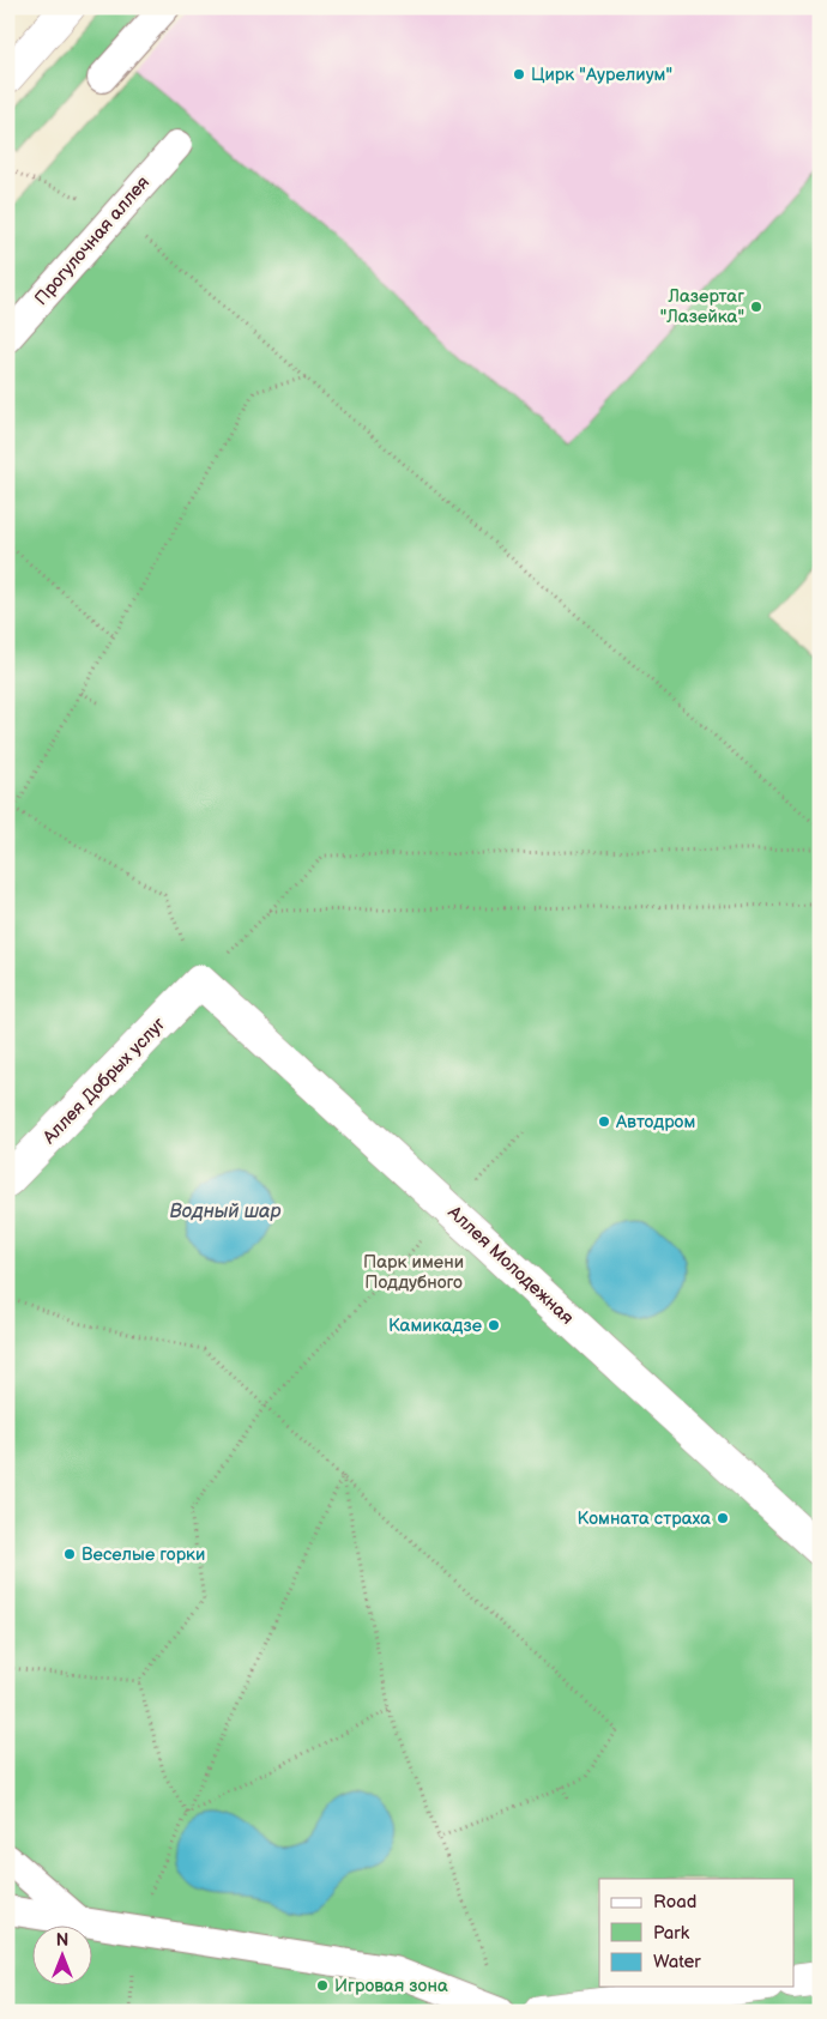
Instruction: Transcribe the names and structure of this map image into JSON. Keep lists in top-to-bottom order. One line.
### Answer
{"streets":{"street":["Аллея Добрых услуг","Аллея Молодежная"],"lane":["Прогулочная аллея"]},"crossings":[["Аллея Добрых услуг","Аллея Молодежная"]],"water":["Водный шар"],"parks":["Парк имени Поддубного"],"places":["Цирк \"Аурелиум\"","Лазертаг \"Лазейка\"","Автодром","Камикадзе","Комната страха","Веселые горки","Игровая зона"],"legend":["Road","Park","Water"],"north":"top"}
